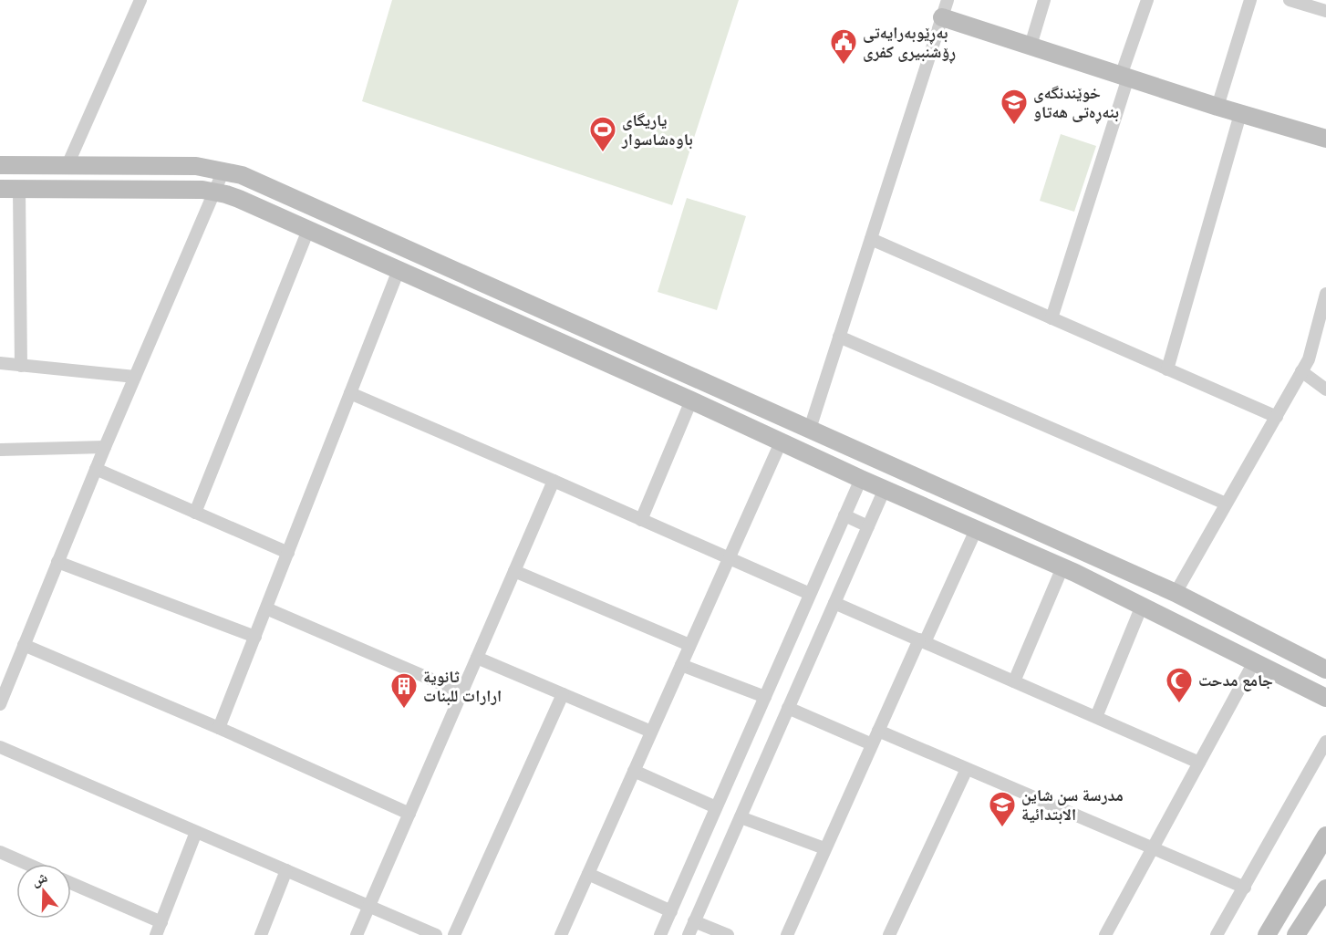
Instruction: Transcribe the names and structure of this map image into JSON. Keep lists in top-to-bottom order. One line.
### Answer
{"places":{"public building":["بەڕێوبەرایەتی ڕۆشنبیری کفری"],"school or university":["خوێندنگەی بنەڕەتی هەتاو","مدرسة سن شاين الابتدائية"],"sports":["یاریگای باوەشاسوار"],"mosque":["جامع مدحت"],"building":["ثانوية ارارات للبنات"]},"north":"top"}
